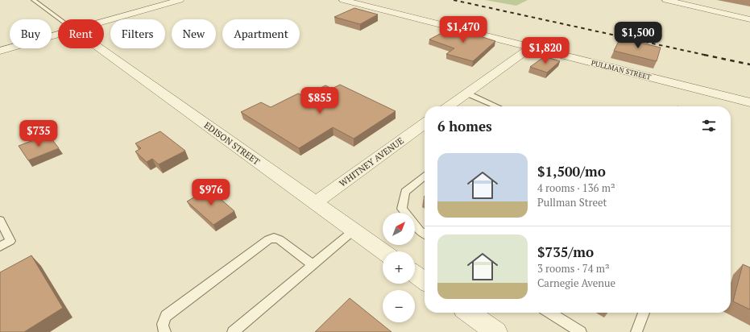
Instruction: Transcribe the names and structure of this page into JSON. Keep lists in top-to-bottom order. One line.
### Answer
{"streets":{"street":["PULLMAN STREET","EDISON STREET","WHITNEY AVENUE"]},"crossings":[["EDISON STREET","WHITNEY AVENUE"]],"north":"top right","page":{"price":["$1,470","$1,500","$1,820","$855","$735","$976"],"chip":["Buy","Rent","Filters","New","Apartment"],"heading":"6 homes","list":[{"name":"$1,500/mo","note":"4 rooms · 136 m² · Pullman Street"},{"name":"$735/mo","note":"3 rooms · 74 m² · Carnegie Avenue"}],"map_buttons":["+","−"]}}
